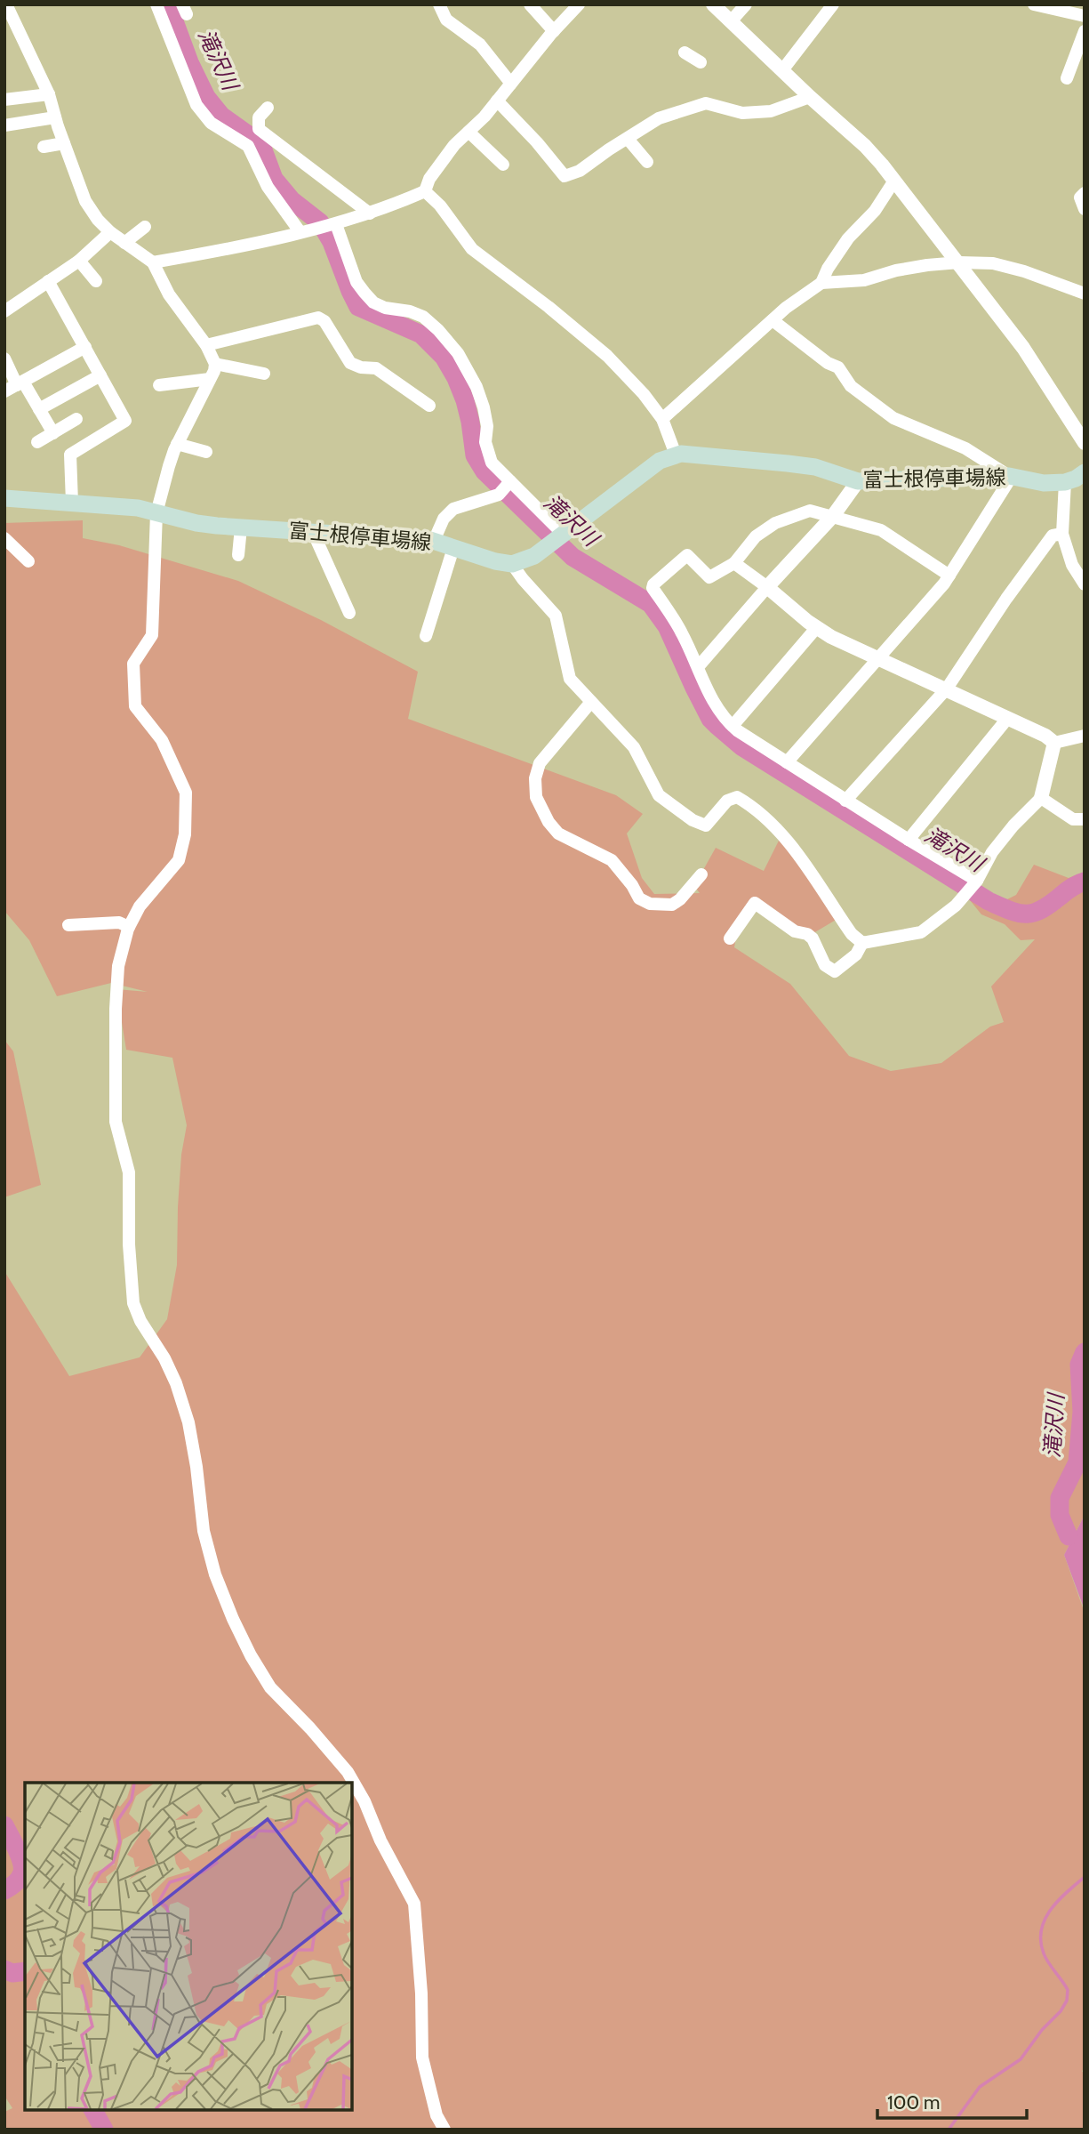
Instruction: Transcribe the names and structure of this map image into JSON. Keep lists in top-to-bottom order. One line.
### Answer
{"streets":{"main road":["富士根停車場線"]},"water":["滝沢川"],"scale_bar":"100 m"}
